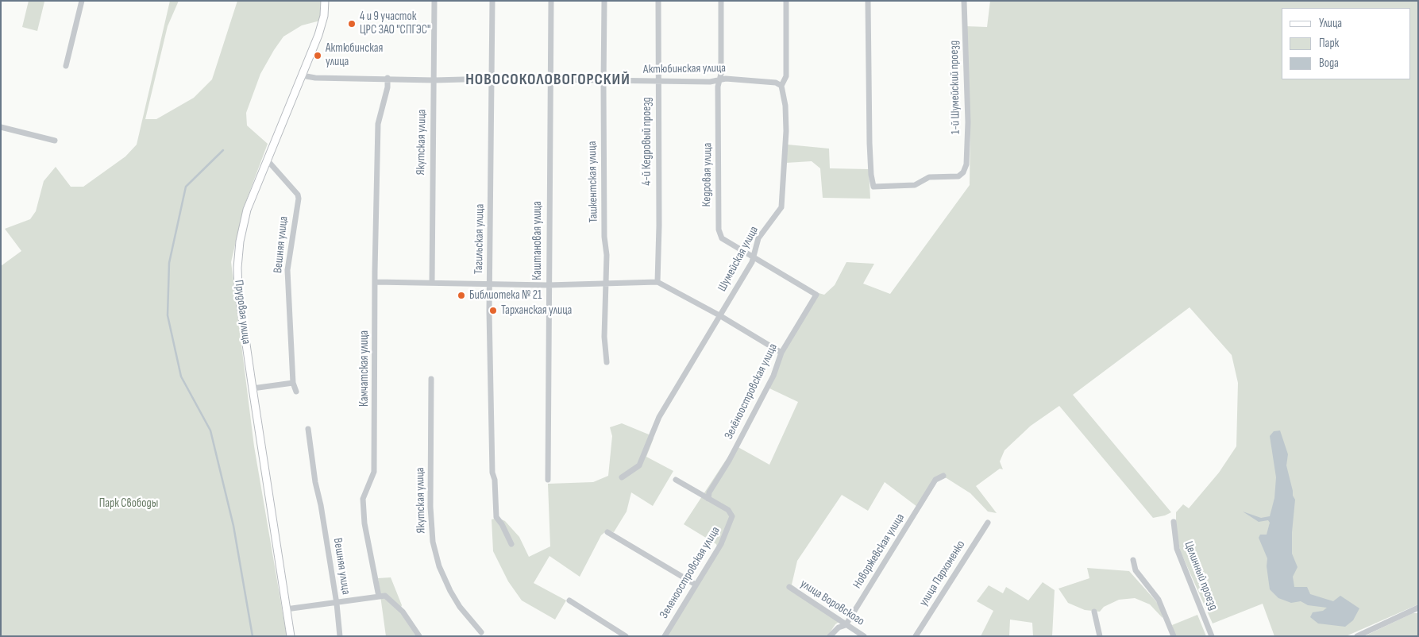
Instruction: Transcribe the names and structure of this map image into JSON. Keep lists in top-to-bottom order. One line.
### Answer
{"streets":{"main road":["Прудовая улица"],"street":["Актюбинская улица","1-й Шумейский проезд","4-й Кедровый проезд","Якутская улица","Кедровая улица","Ташкентская улица","Тагильская улица","Каштановая улица","Вешняя улица","Шумейская улица","Камчатская улица","Зелёноостровская улица","Новоржевская улица","Зеленоостровская улица","улица Пархоменко","Целинный проезд","улица Воровского"]},"crossings":[["Актюбинская улица","4-й Кедровый проезд"],["Актюбинская улица","Якутская улица"],["Актюбинская улица","Кедровая улица"],["Актюбинская улица","Ташкентская улица"],["Актюбинская улица","Тагильская улица"],["Актюбинская улица","Каштановая улица"],["Актюбинская улица","Шумейская улица"],["Актюбинская улица","Прудовая улица"],["Актюбинская улица","Камчатская улица"],["Кедровая улица","Шумейская улица"],["Кедровая улица","Зелёноостровская улица"],["Вешняя улица","Прудовая улица"],["Зелёноостровская улица","Зеленоостровская улица"],["Новоржевская улица","улица Воровского"]],"districts":["НОВОСОКОЛОВОГОРСКИЙ"],"parks":["Парк Свободы"],"places":["4 и 9 участок ЦРС ЗАО \"СПГЭС\"","Актюбинская улица","Библиотека № 21","Тарханская улица"],"legend":["Улица","Парк","Вода"]}
